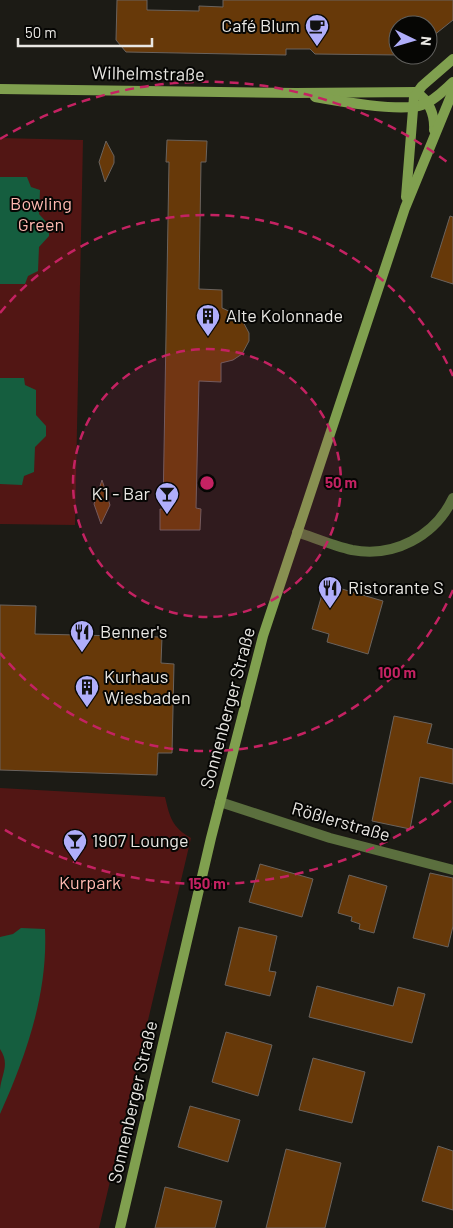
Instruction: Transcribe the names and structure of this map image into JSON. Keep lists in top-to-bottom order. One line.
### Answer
{"streets":{"main road":["Wilhelmstraße","Sonnenberger Straße"],"street":["Rößlerstraße"]},"crossings":[["Wilhelmstraße","Sonnenberger Straße"],["Sonnenberger Straße","Rößlerstraße"]],"parks":["Bowling Green","Kurpark"],"places":{"cafe":["Café Blum"],"building":["Alte Kolonnade","Kurhaus Wiesbaden"],"bar":["K1 - Bar","1907 Lounge"],"restaurant":["Ristorante S","Benner's"]},"scale_bar":"50 m","north":"right","rings":["50 m","100 m","150 m"]}
